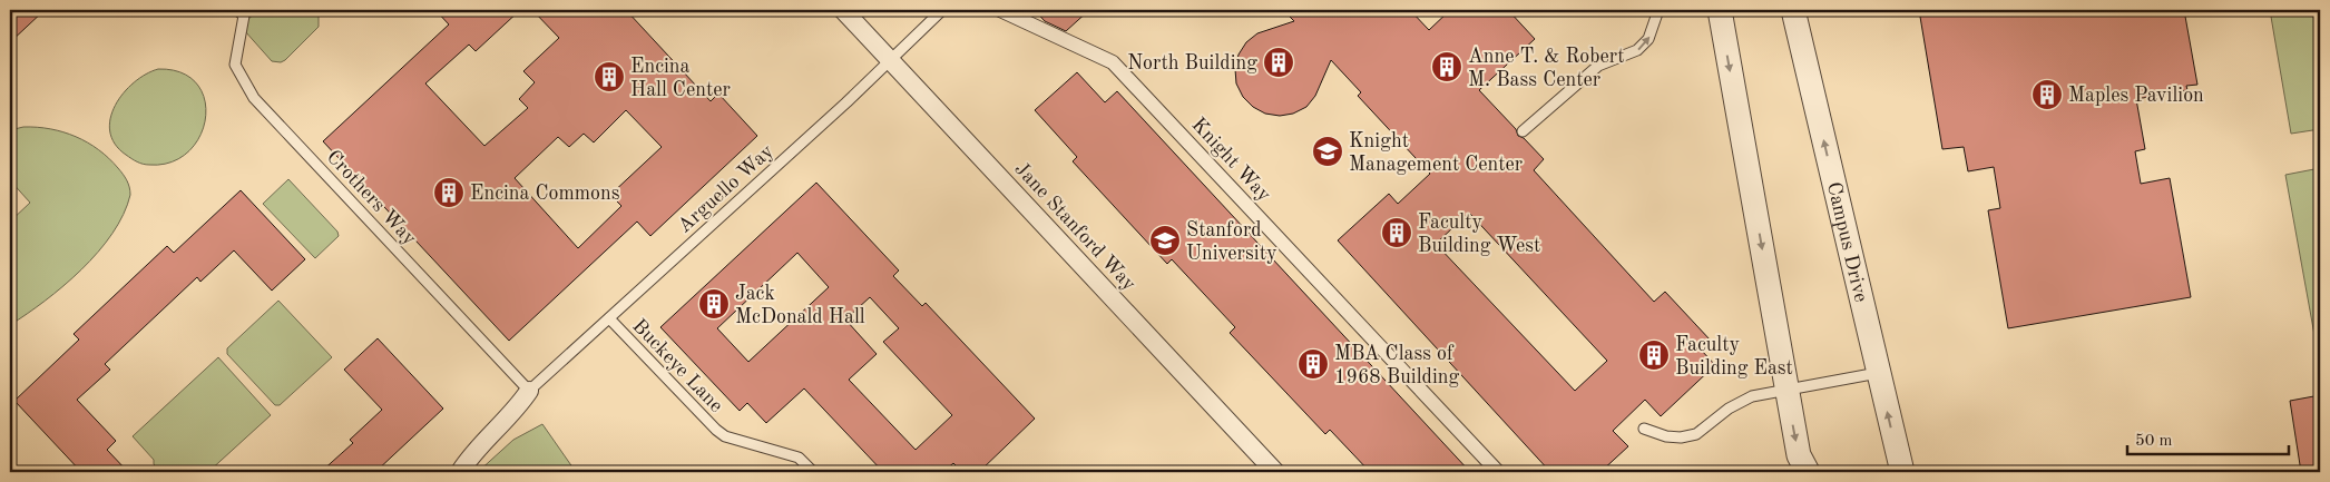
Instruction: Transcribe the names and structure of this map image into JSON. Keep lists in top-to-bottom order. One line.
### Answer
{"streets":{"street":["Knight Way","Jane Stanford Way","Campus Drive"],"lane":["Arguello Way","Crothers Way","Buckeye Lane"]},"crossings":[["Arguello Way","Crothers Way"],["Arguello Way","Jane Stanford Way"],["Arguello Way","Buckeye Lane"]],"places":{"building":["North Building","Anne T. & Robert M. Bass Center","Encina Hall Center","Maples Pavilion","Encina Commons","Faculty Building West","Jack McDonald Hall","Faculty Building East","MBA Class of 1968 Building"],"school or university":["Knight Management Center","Stanford University"]},"scale_bar":"50 m"}
